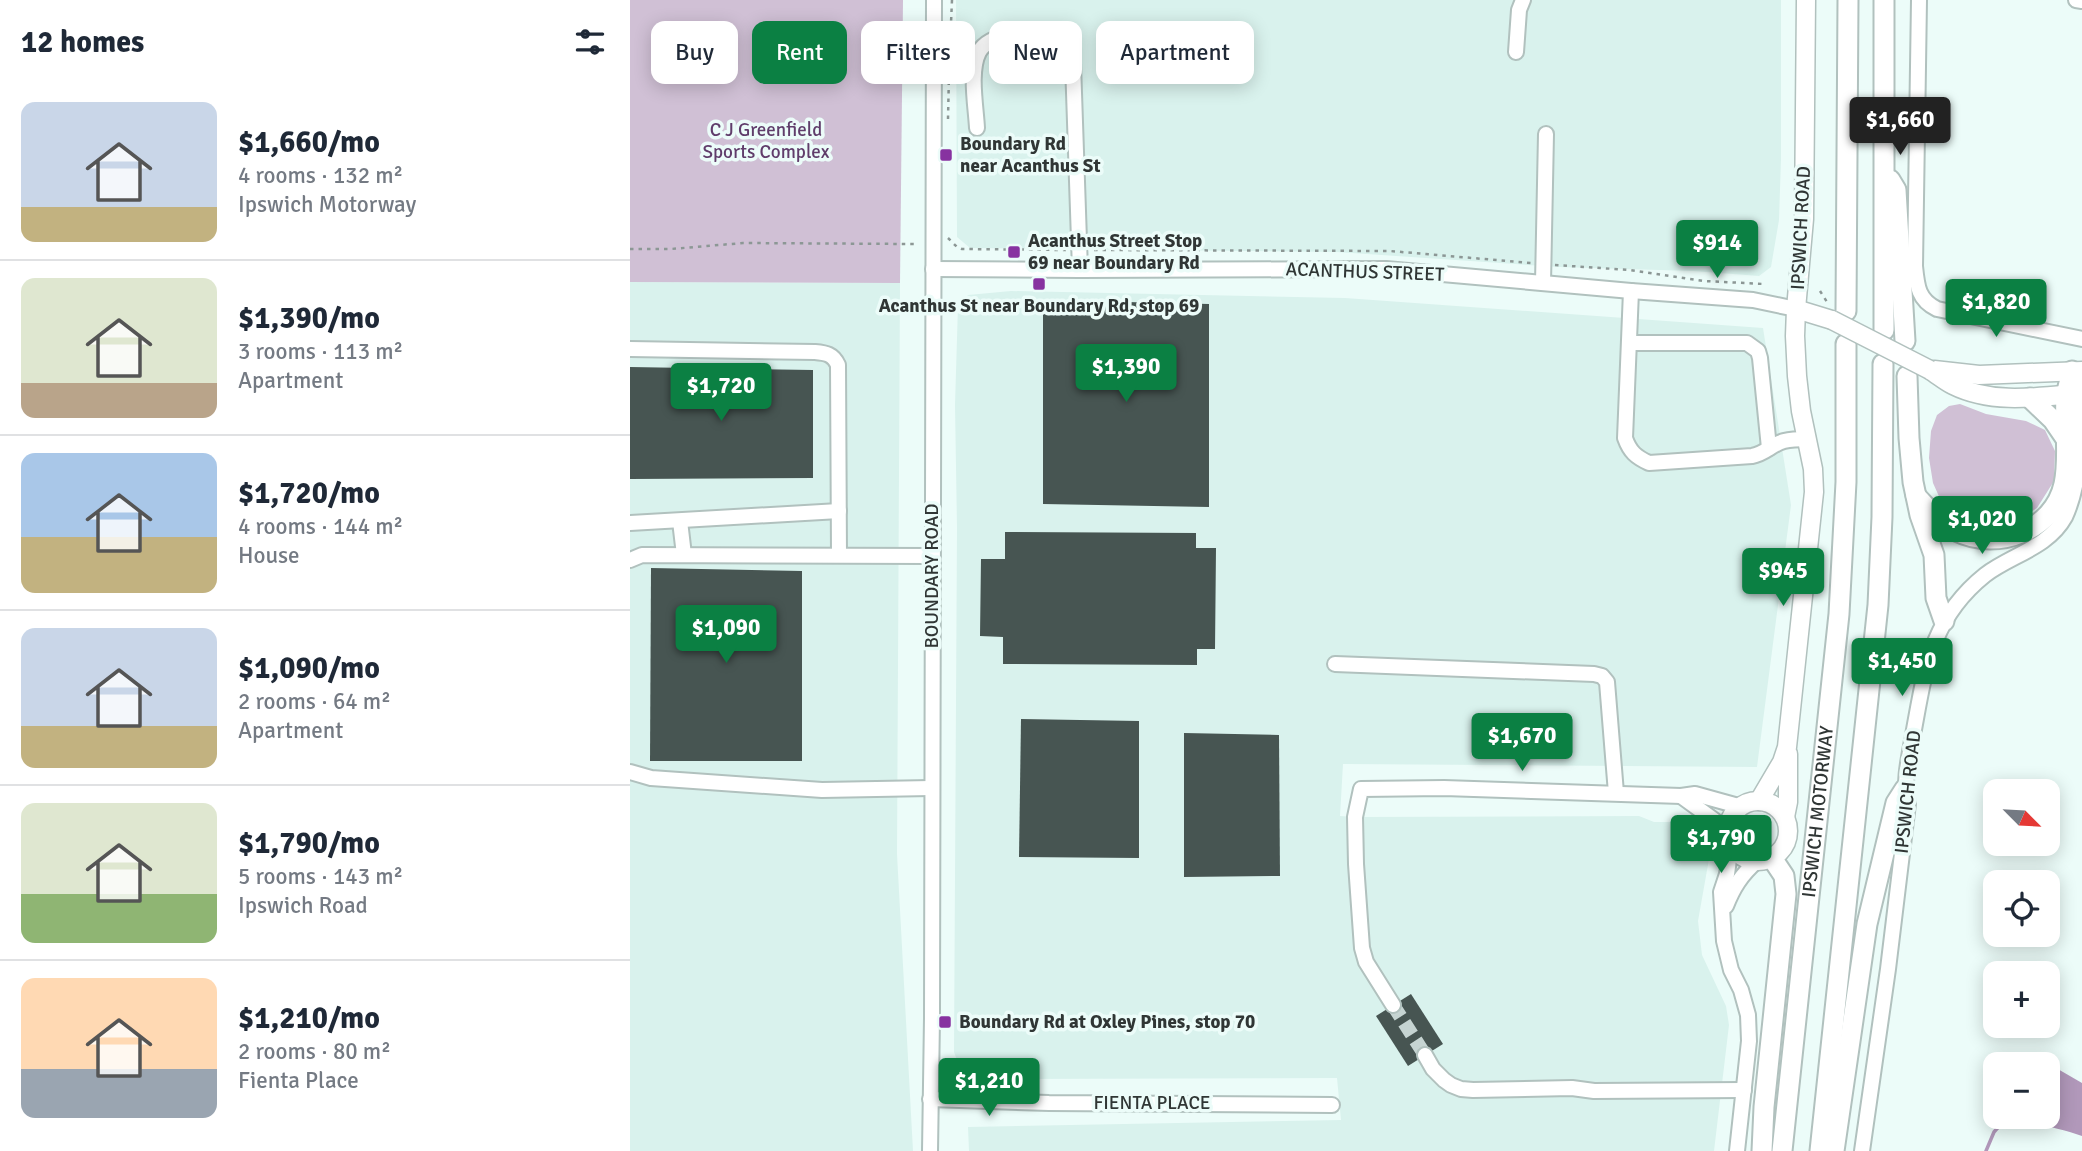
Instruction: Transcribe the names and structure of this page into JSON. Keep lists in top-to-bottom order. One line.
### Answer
{"streets":{"highway":["IPSWICH MOTORWAY"],"main road":["IPSWICH ROAD"],"street":["ACANTHUS STREET","BOUNDARY ROAD","FIENTA PLACE"]},"crossings":[["IPSWICH ROAD","ACANTHUS STREET"],["ACANTHUS STREET","BOUNDARY ROAD"],["BOUNDARY ROAD","FIENTA PLACE"]],"parks":["C J Greenfield Sports Complex"],"places":{"transit":["Boundary Rd near Acanthus St","Acanthus Street Stop 69 near Boundary Rd","Acanthus St near Boundary Rd, stop 69","Boundary Rd at Oxley Pines, stop 70"]},"north":"bottom right","page":{"heading":"12 homes","chip":["Buy","Rent","Filters","New","Apartment"],"list":[{"name":"$1,660/mo","note":"4 rooms · 132 m² · Ipswich Motorway"},{"name":"$1,390/mo","note":"3 rooms · 113 m² · Apartment"},{"name":"$1,720/mo","note":"4 rooms · 144 m² · House"},{"name":"$1,090/mo","note":"2 rooms · 64 m² · Apartment"},{"name":"$1,790/mo","note":"5 rooms · 143 m² · Ipswich Road"},{"name":"$1,210/mo","note":"2 rooms · 80 m² · Fienta Place"}],"price":["$1,660","$914","$1,820","$1,390","$1,720","$1,020","$945","$1,090","$1,450","$1,670","$1,790","$1,210"],"map_buttons":["+","−"]}}
